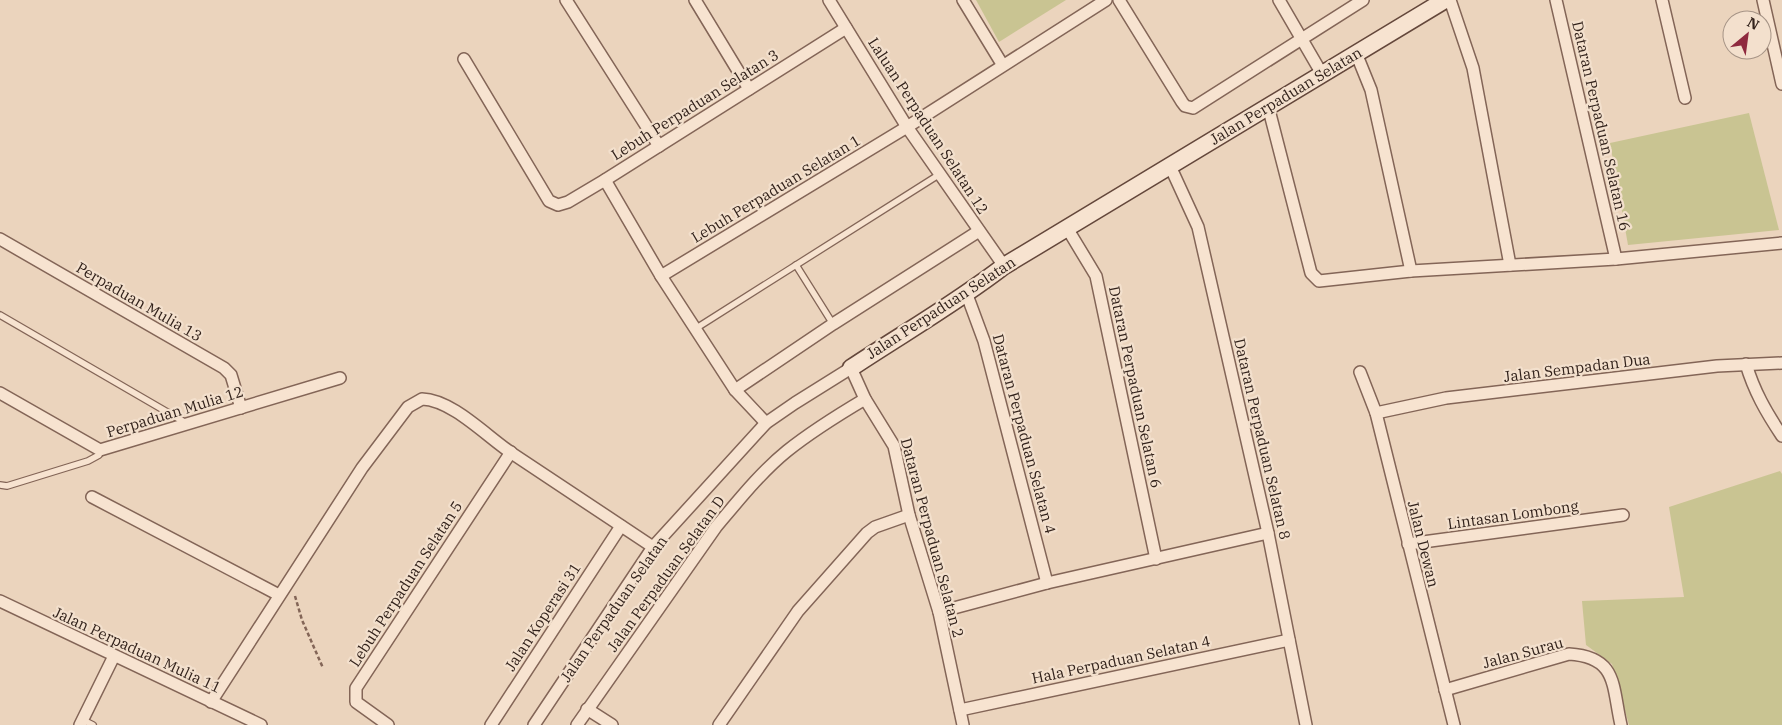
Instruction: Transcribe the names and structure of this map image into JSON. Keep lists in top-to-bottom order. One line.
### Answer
{"streets":{"street":["Jalan Perpaduan Selatan","Lebuh Perpaduan Selatan 3","Laluan Perpaduan Selatan 12","Dataran Perpaduan Selatan 16","Lebuh Perpaduan Selatan 1","Perpaduan Mulia 13","Jalan Sempadan Dua","Dataran Perpaduan Selatan 6","Perpaduan Mulia 12","Dataran Perpaduan Selatan 4","Dataran Perpaduan Selatan 8","Lintasan Lombong","Dataran Perpaduan Selatan 2","Jalan Dewan","Jalan Perpaduan Selatan D","Lebuh Perpaduan Selatan 5","Jalan Koperasi 31","Jalan Perpaduan Mulia 11","Jalan Surau","Hala Perpaduan Selatan 4"]},"crossings":[["Jalan Perpaduan Selatan","Laluan Perpaduan Selatan 12"],["Jalan Perpaduan Selatan","Dataran Perpaduan Selatan 6"],["Jalan Perpaduan Selatan","Dataran Perpaduan Selatan 4"],["Jalan Perpaduan Selatan","Dataran Perpaduan Selatan 8"],["Jalan Perpaduan Selatan","Dataran Perpaduan Selatan 2"],["Lebuh Perpaduan Selatan 3","Laluan Perpaduan Selatan 12"],["Laluan Perpaduan Selatan 12","Lebuh Perpaduan Selatan 1"],["Perpaduan Mulia 13","Perpaduan Mulia 12"],["Jalan Sempadan Dua","Jalan Dewan"],["Dataran Perpaduan Selatan 8","Hala Perpaduan Selatan 4"],["Lintasan Lombong","Jalan Dewan"],["Dataran Perpaduan Selatan 2","Jalan Perpaduan Selatan D"],["Dataran Perpaduan Selatan 2","Hala Perpaduan Selatan 4"],["Jalan Dewan","Jalan Surau"]],"north":"top right"}
